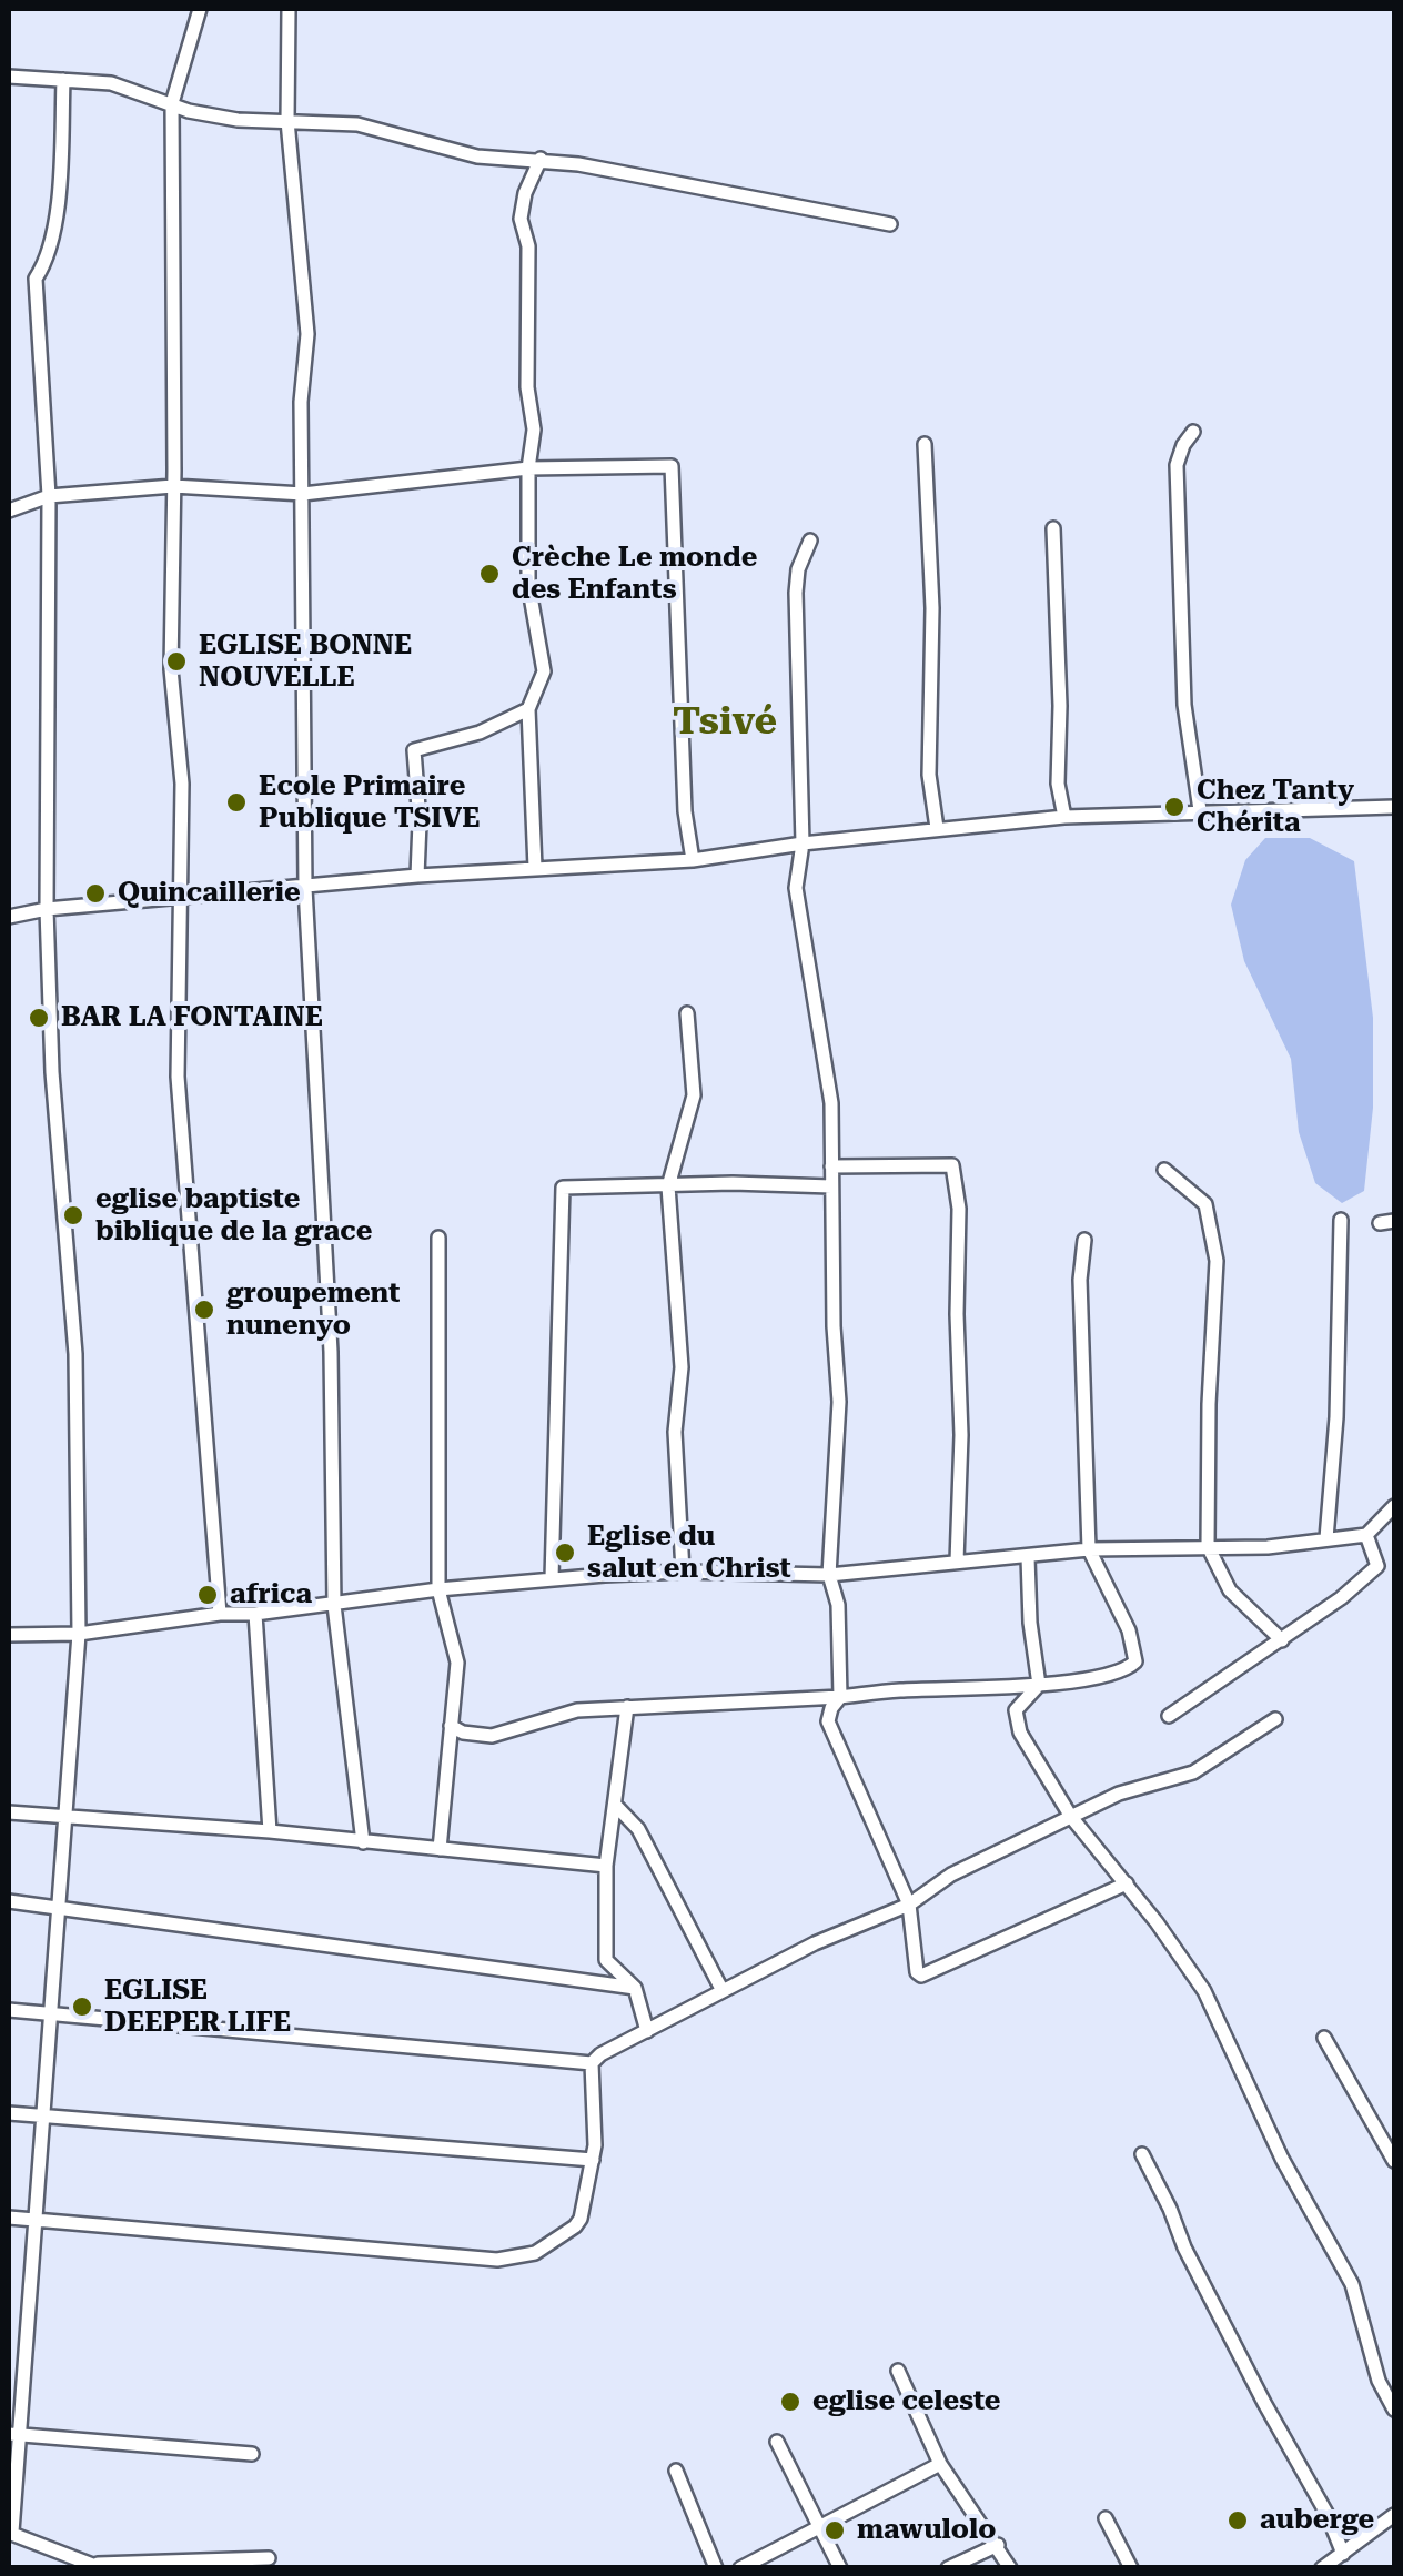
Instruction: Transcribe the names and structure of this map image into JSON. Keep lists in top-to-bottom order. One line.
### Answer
{"districts":["Tsivé"],"places":["Crèche Le monde des Enfants","EGLISE BONNE NOUVELLE","Ecole Primaire Publique TSIVE","Chez Tanty Chérita","Quincaillerie","BAR LA FONTAINE","eglise baptiste biblique de la grace","groupement nunenyo","Eglise du salut en Christ","africa","EGLISE DEEPER LIFE","eglise celeste","auberge","mawulolo"]}
